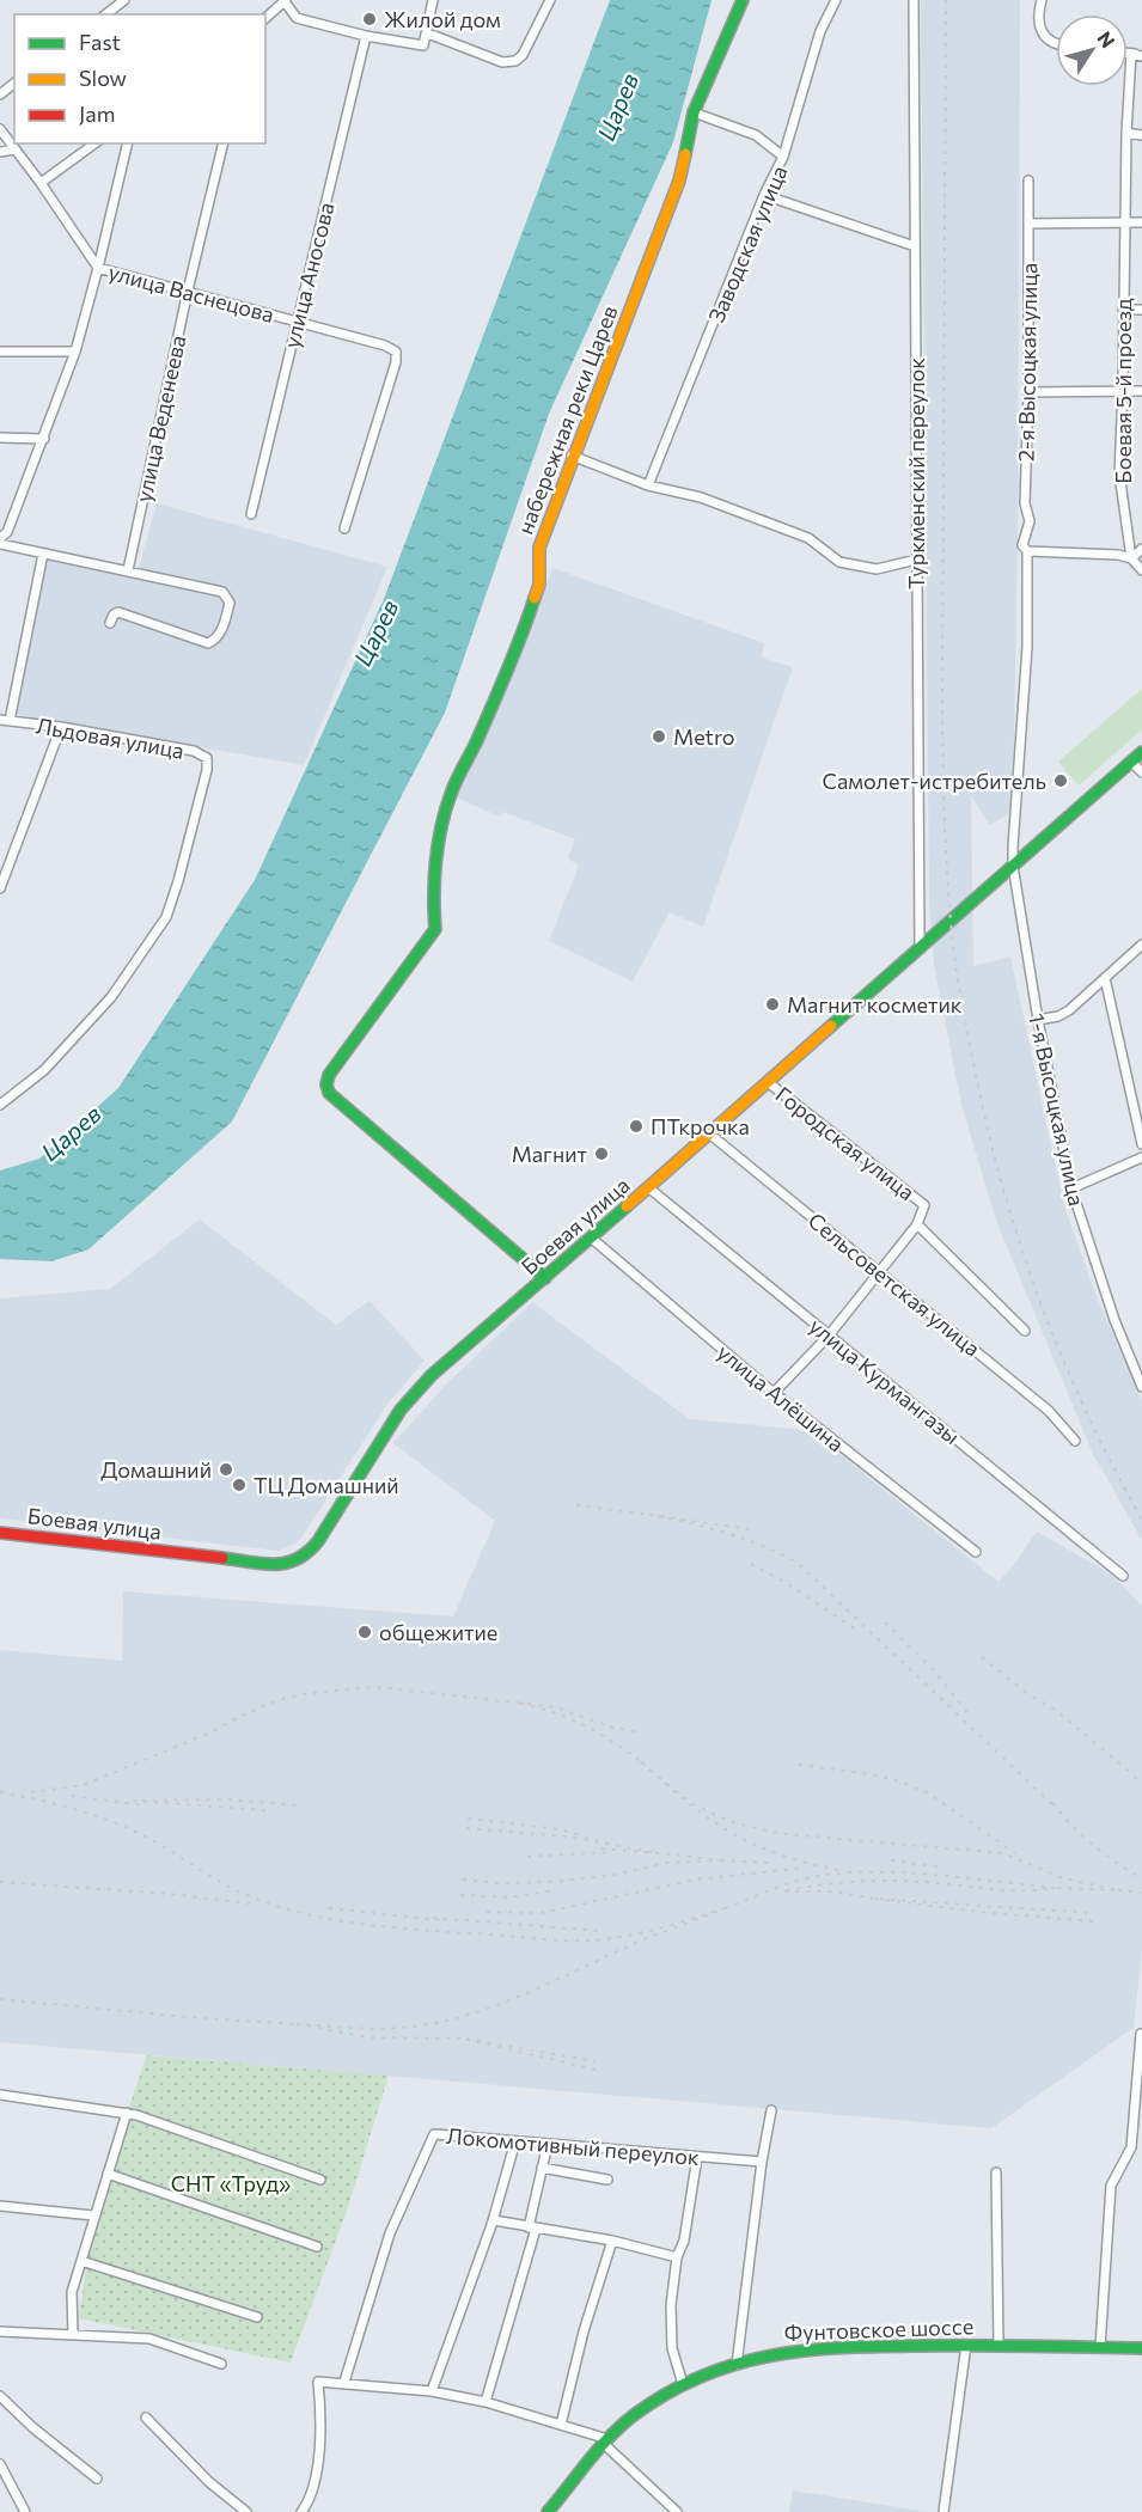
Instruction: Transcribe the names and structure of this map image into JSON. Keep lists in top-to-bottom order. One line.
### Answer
{"streets":{"street":["Заводская улица","улица Аносова","улица Васнецова","2-я Высоцкая улица","Боевая 5-й проезд","улица Веденеева","набережная реки Царев","Туркменский переулок","Льдовая улица","1-я Высоцкая улица","Городская улица","Боевая улица","Сельсоветская улица","улица Курмангазы","улица Алёшина","Локомотивный переулок","Фунтовское шоссе"]},"crossings":[["улица Аносова","улица Васнецова"],["улица Васнецова","улица Веденеева"],["2-я Высоцкая улица","1-я Высоцкая улица"],["2-я Высоцкая улица","Боевая улица"],["набережная реки Царев","Боевая улица"],["Туркменский переулок","Боевая улица"],["1-я Высоцкая улица","Боевая улица"],["Городская улица","Боевая улица"],["Боевая улица","Сельсоветская улица"],["Боевая улица","улица Курмангазы"],["Боевая улица","улица Алёшина"]],"water":["Царев"],"parks":["СНТ «Труд»"],"places":["Жилой дом","Metro","Самолет-истребитель","Магнит косметик","ПТкрочка","Магнит","Домашний","ТЦ Домашний","общежитие"],"legend":["Fast","Slow","Jam"],"north":"top right"}
